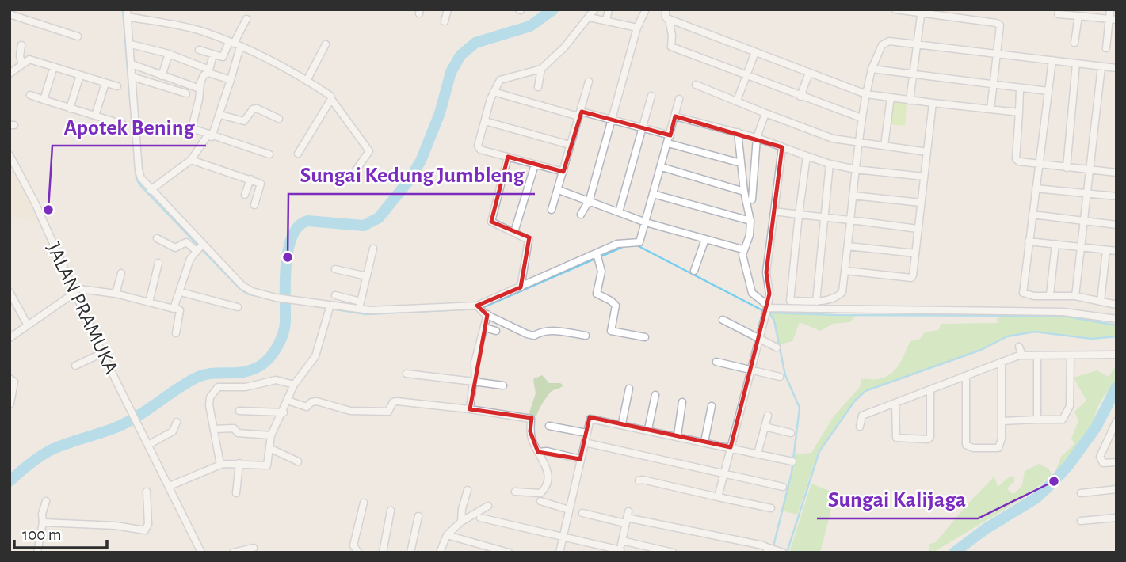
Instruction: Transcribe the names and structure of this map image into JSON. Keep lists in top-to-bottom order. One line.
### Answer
{"streets":{"street":["JALAN PRAMUKA"]},"places":["Apotek Bening","Sungai Kedung Jumbleng","Sungai Kalijaga"],"scale_bar":"100 m"}
